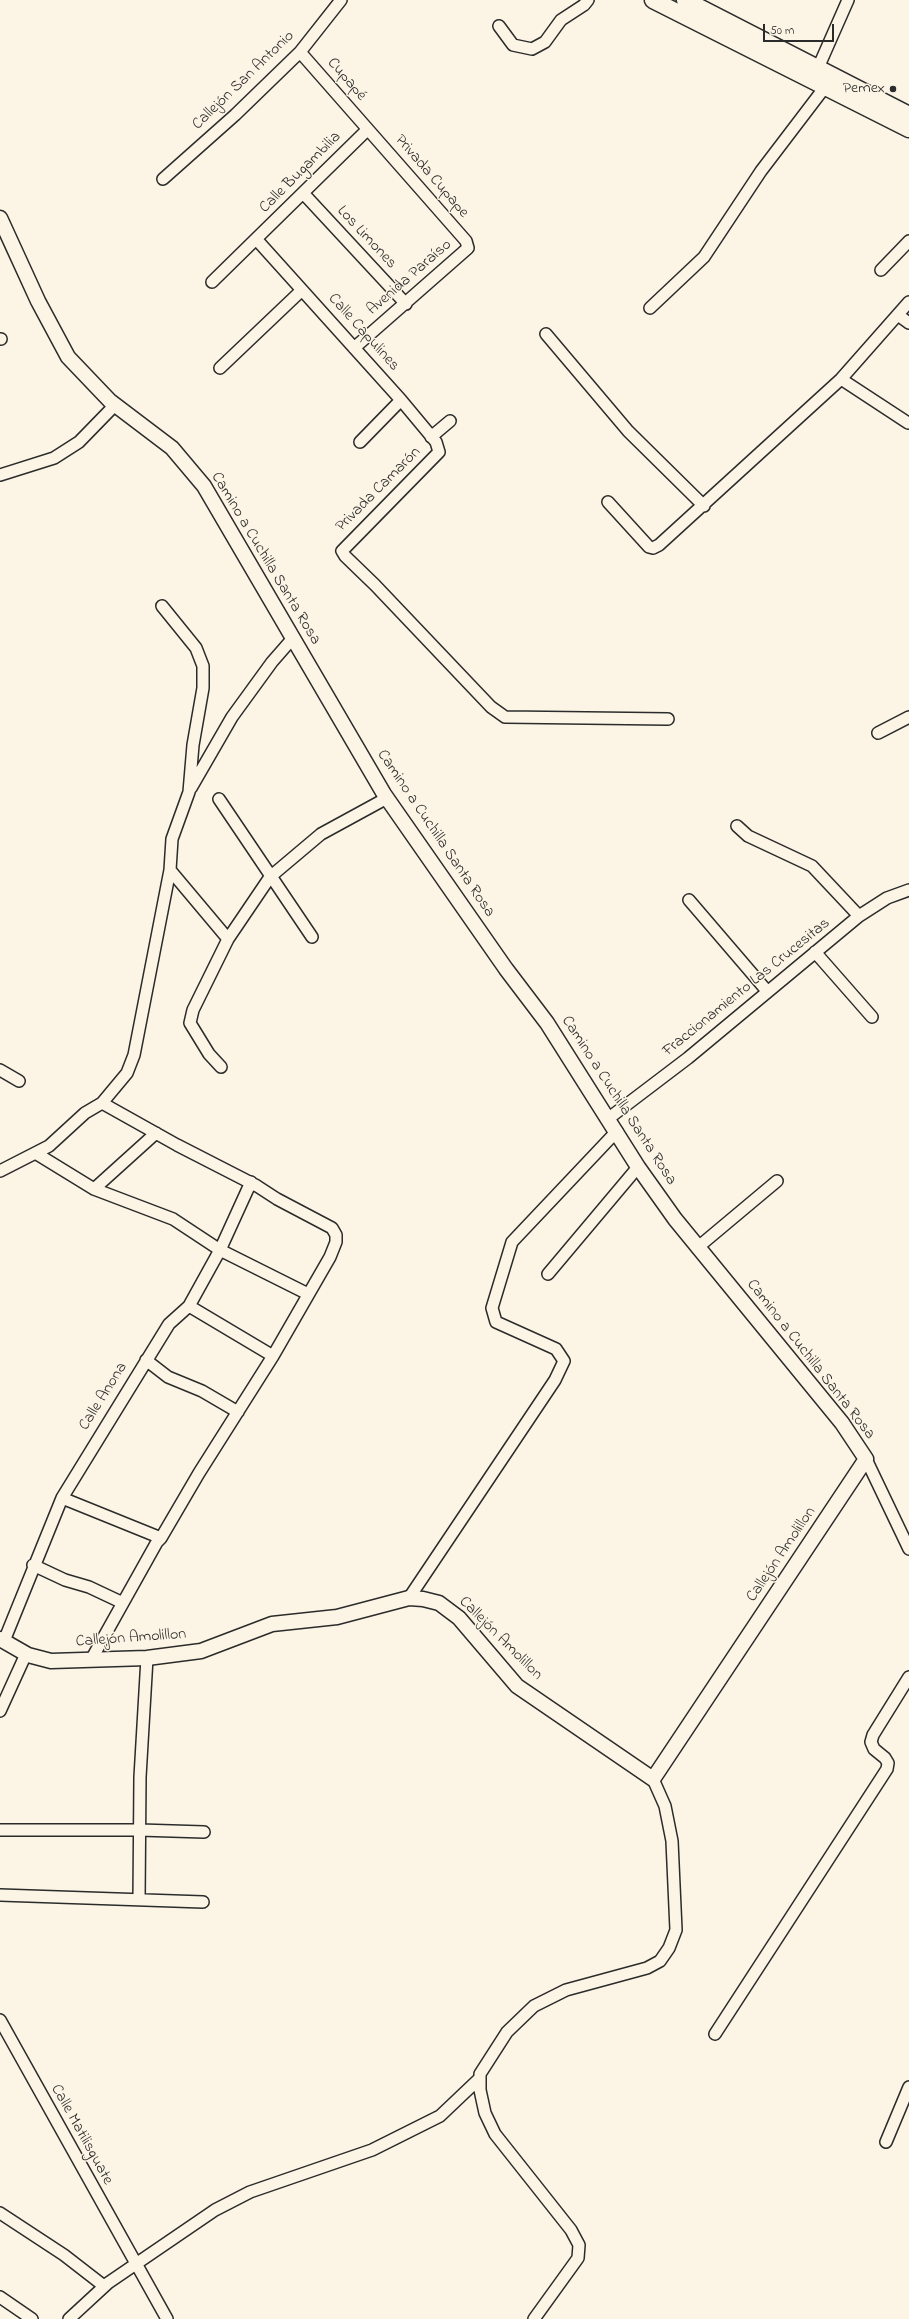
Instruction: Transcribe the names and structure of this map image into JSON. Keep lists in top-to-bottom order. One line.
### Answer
{"streets":{"street":["Cupapé","Callejón San Antonio","Calle Bugambilia","Privada Cupape","Los Limones","Avenida Paraíso","Calle Capulines","Privada Camarón","Camino a Cuchilla Santa Rosa","Fraccionamiento Las Crucesitas","Calle Anona","Callejón Amolillon","Calle Matilisguate"]},"crossings":[["Cupapé","Callejón San Antonio"],["Cupapé","Calle Bugambilia"],["Cupapé","Privada Cupape"],["Calle Bugambilia","Privada Cupape"],["Calle Bugambilia","Los Limones"],["Calle Bugambilia","Calle Capulines"],["Privada Cupape","Avenida Paraíso"],["Los Limones","Avenida Paraíso"],["Avenida Paraíso","Calle Capulines"],["Calle Capulines","Privada Camarón"],["Camino a Cuchilla Santa Rosa","Fraccionamiento Las Crucesitas"],["Camino a Cuchilla Santa Rosa","Callejón Amolillon"],["Calle Anona","Callejón Amolillon"]],"places":["Pemex"],"scale_bar":"50 m"}
